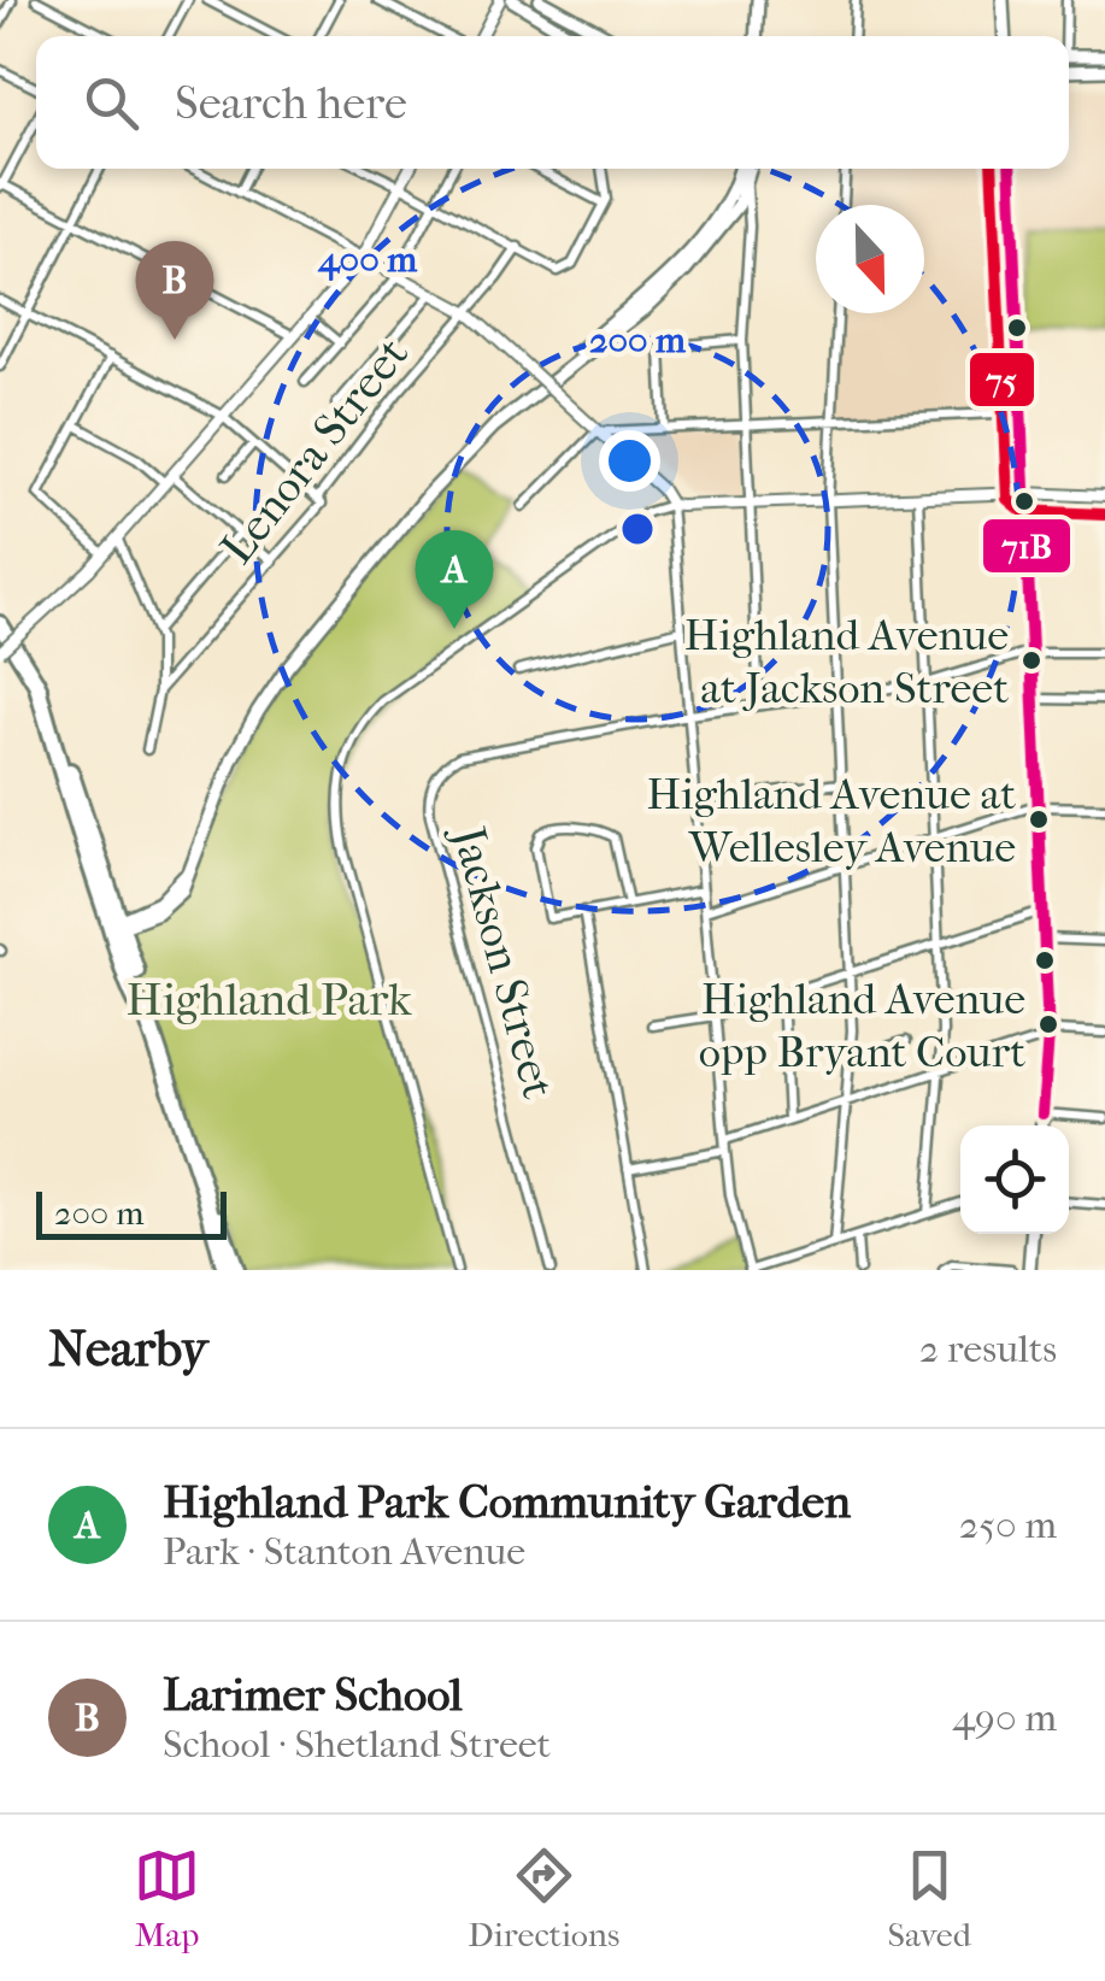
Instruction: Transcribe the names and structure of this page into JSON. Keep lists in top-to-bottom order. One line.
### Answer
{"streets":{"street":["Lenora Street","Jackson Street"]},"parks":["Highland Park"],"places":["Highland Avenue at Jackson Street","Highland Avenue at Wellesley Avenue","Highland Avenue opp Bryant Court"],"lines":["transit line 71B","transit line 75"],"scale_bar":"200 m","north":"bottom","page":{"search":"Search here","pins":["B","A"],"scale":"200 m","heading":["Nearby","2 results"],"list":[{"mark":"A","name":"Highland Park Community Garden","note":"Park · Stanton Avenue","value":"250 m"},{"mark":"B","name":"Larimer School","note":"School · Shetland Street","value":"490 m"}],"nav":["Map","Directions","Saved"]},"rings":["400 m","200 m"]}
